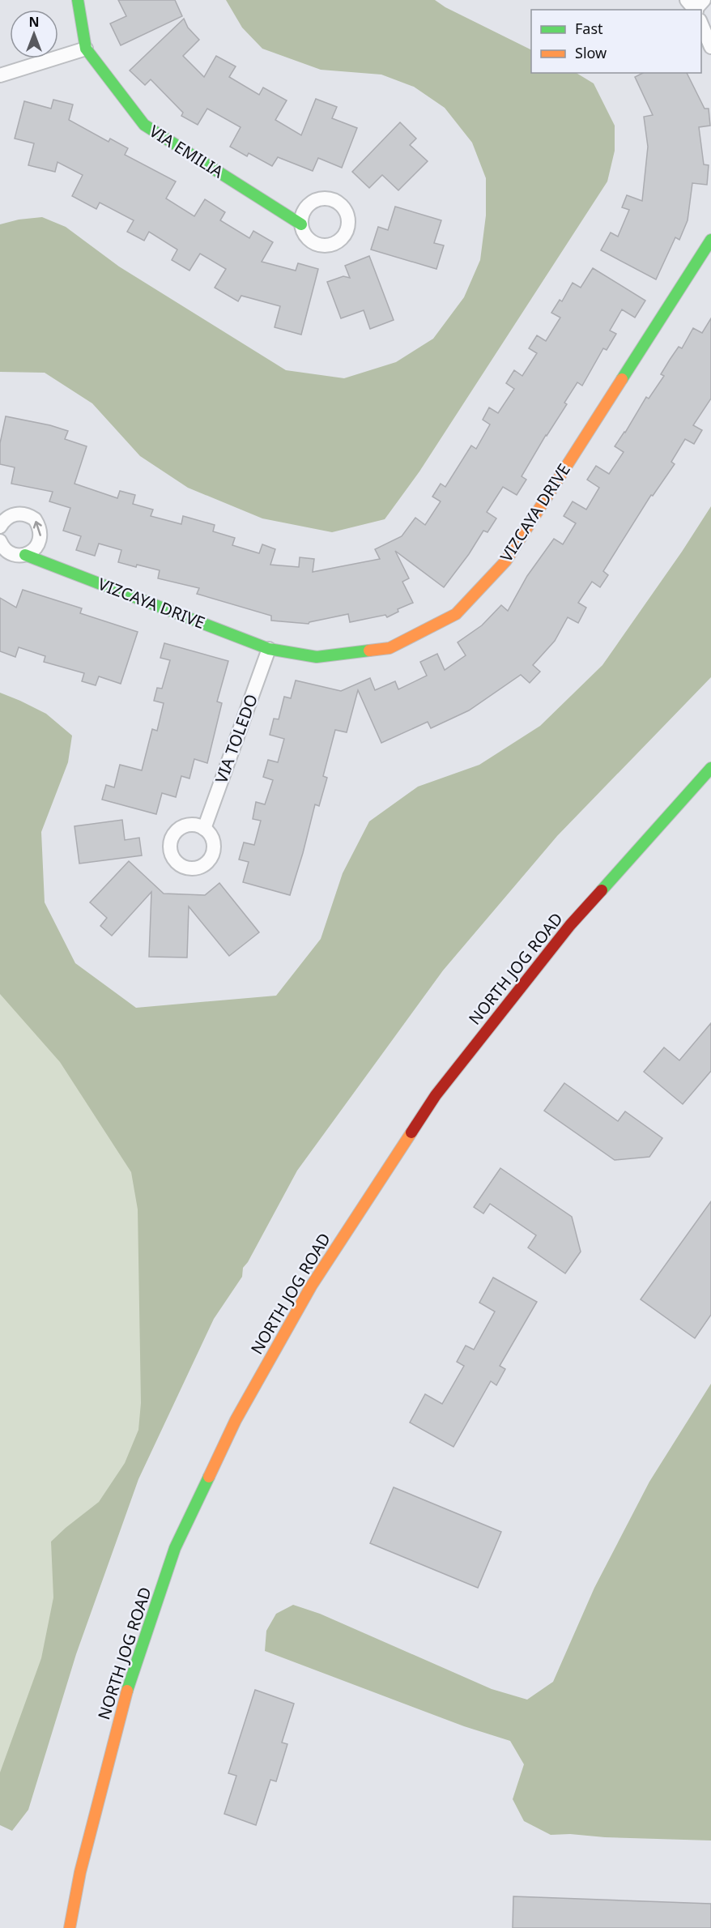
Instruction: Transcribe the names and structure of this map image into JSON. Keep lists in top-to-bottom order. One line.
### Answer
{"streets":{"street":["VIA EMILIA","VIZCAYA DRIVE","VIA TOLEDO","NORTH JOG ROAD"]},"crossings":[["VIZCAYA DRIVE","VIA TOLEDO"]],"legend":["Fast","Slow"],"north":"top"}
